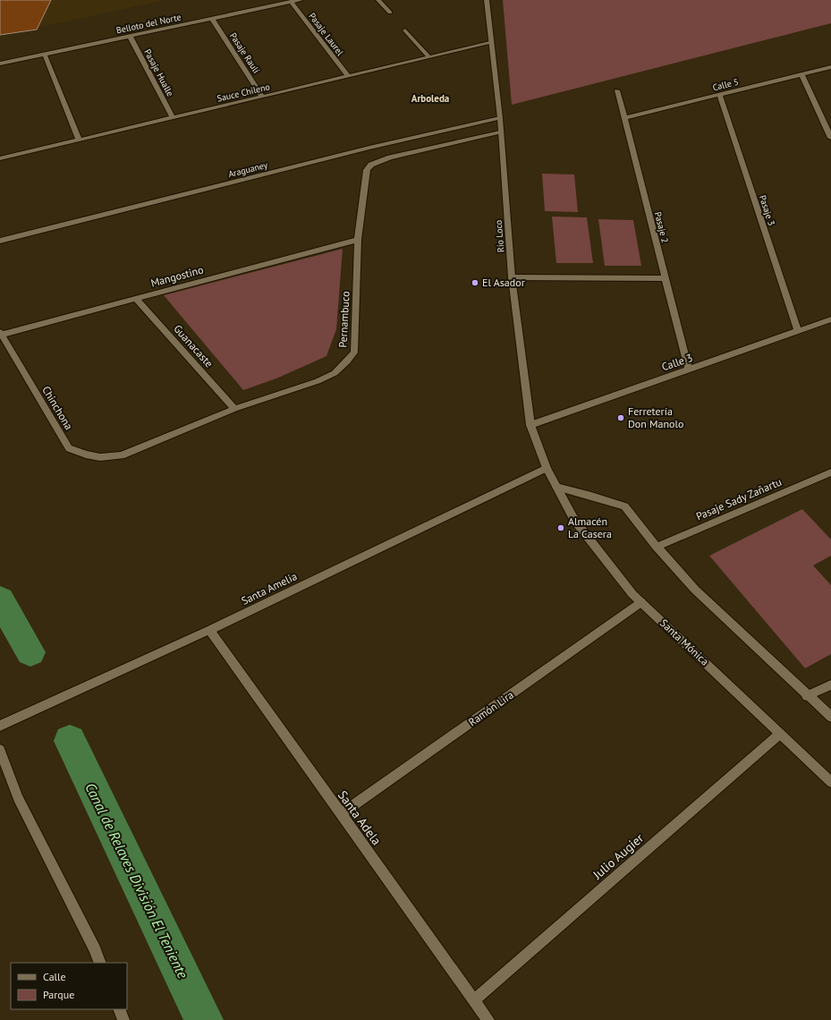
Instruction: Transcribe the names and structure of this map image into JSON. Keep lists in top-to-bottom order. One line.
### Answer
{"streets":{"street":["Belloto del Norte","Pasaje Laurel","Pasaje Raulí","Pasaje Hualle","Calle 5","Sauce Chileno","Araguaney","Pasaje 3","Pasaje 2","Río Loco","Mangostino","Pernambuco","Guanacaste","Calle 3","Chinchona","Pasaje Sady Zañartu","Santa Amelia","Santa Mónica","Ramón Lira","Santa Adela","Julio Augier"]},"crossings":[["Belloto del Norte","Pasaje Laurel"],["Belloto del Norte","Pasaje Raulí"],["Belloto del Norte","Pasaje Hualle"],["Pasaje Laurel","Sauce Chileno"],["Pasaje Raulí","Sauce Chileno"],["Pasaje Hualle","Sauce Chileno"],["Calle 5","Pasaje 3"],["Calle 5","Pasaje 2"],["Sauce Chileno","Río Loco"],["Araguaney","Río Loco"],["Pasaje 3","Calle 3"],["Pasaje 2","Calle 3"],["Río Loco","Pernambuco"],["Río Loco","Calle 3"],["Río Loco","Santa Amelia"],["Río Loco","Santa Mónica"],["Mangostino","Pernambuco"],["Mangostino","Guanacaste"],["Mangostino","Chinchona"],["Pernambuco","Guanacaste"],["Pernambuco","Chinchona"],["Santa Amelia","Santa Mónica"],["Santa Amelia","Santa Adela"],["Santa Mónica","Ramón Lira"],["Santa Mónica","Julio Augier"],["Ramón Lira","Santa Adela"],["Santa Adela","Julio Augier"]],"districts":["Arboleda"],"water":["Canal de Relaves División El Teniente"],"places":["El Asador","Ferretería Don Manolo","Almacén La Casera"],"legend":["Calle","Parque"]}
